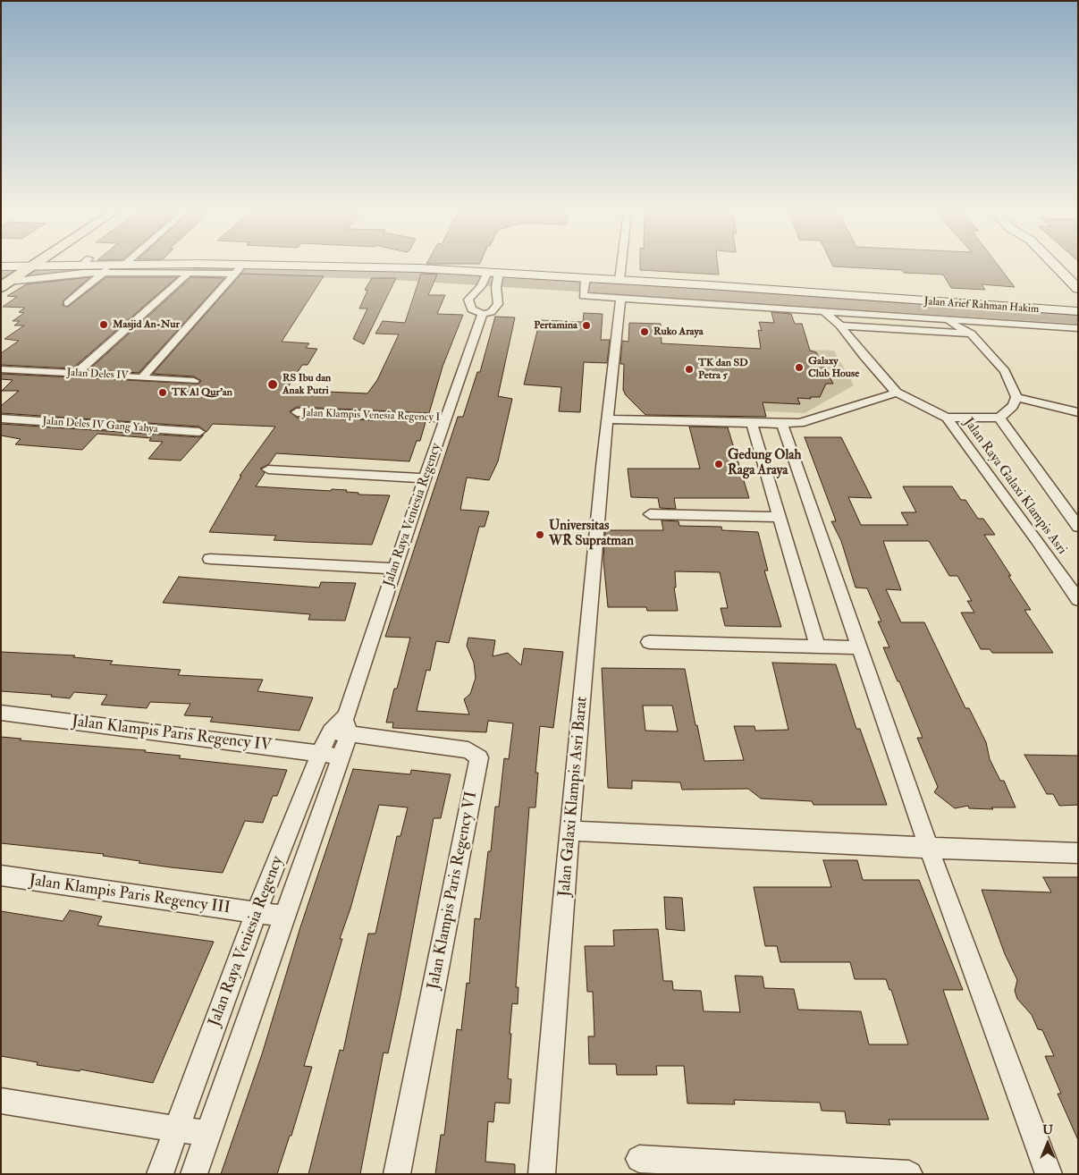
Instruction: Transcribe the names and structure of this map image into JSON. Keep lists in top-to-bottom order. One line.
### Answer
{"streets":{"main road":["Jalan Arief Rahman Hakim"],"street":["Jalan Deles IV","Jalan Klampis Venesia Regency I","Jalan Deles IV Gang Yahya","Jalan Raya Galaxi Klampis Asri","Jalan Raya Veniesia Regency","Jalan Klampis Paris Regency IV","Jalan Galaxi Klampis Asri Barat","Jalan Klampis Paris Regency VI","Jalan Klampis Paris Regency III"]},"crossings":[["Jalan Arief Rahman Hakim","Jalan Raya Veniesia Regency"],["Jalan Klampis Venesia Regency I","Jalan Raya Veniesia Regency"],["Jalan Raya Veniesia Regency","Jalan Klampis Paris Regency IV"],["Jalan Raya Veniesia Regency","Jalan Klampis Paris Regency VI"],["Jalan Raya Veniesia Regency","Jalan Klampis Paris Regency III"]],"places":["Masjid An-Nur","Pertamina","Ruko Araya","Galaxy Club House","TK dan SD Petra 5","RS Ibu dan Anak Putri","TK Al Qur'an","Gedung Olah Raga Araya","Universitas WR Supratman"],"north":"top"}
